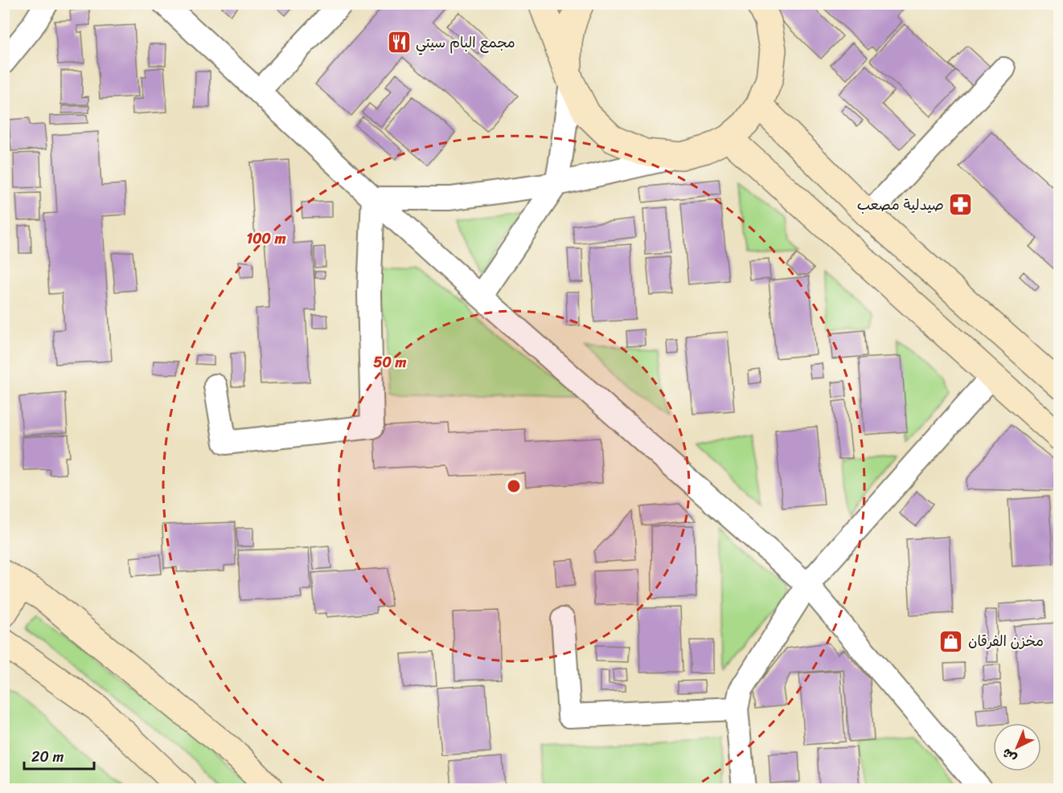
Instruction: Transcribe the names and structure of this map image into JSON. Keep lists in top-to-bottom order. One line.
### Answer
{"places":{"restaurant":["مجمع البام سيتي"],"pharmacy":["صيدلية مصعب"],"shop":["مخزن الفرقان"]},"scale_bar":"20 m","north":"bottom left","rings":["100 m","50 m"]}
